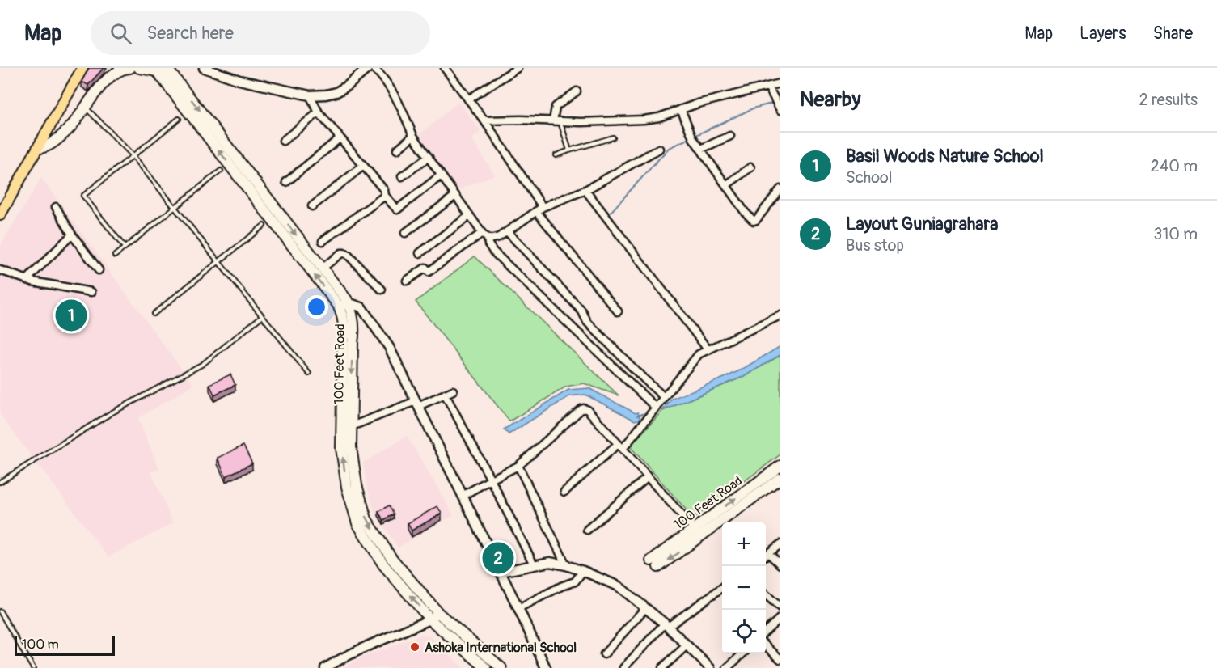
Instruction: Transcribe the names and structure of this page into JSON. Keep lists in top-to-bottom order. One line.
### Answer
{"streets":{"main road":["100 Feet Road"]},"places":["Ashoka International School"],"scale_bar":"100 m","page":{"header":"Map","search":"Search here","nav":["Map","Layers","Share"],"heading":["Nearby","2 results"],"list":[{"mark":"1","name":"Basil Woods Nature School","note":"School","value":"240 m"},{"mark":"2","name":"Layout Guniagrahara","note":"Bus stop","value":"310 m"}],"pins":["1","2"],"map_buttons":["+","−"],"scale":"100 m"}}
